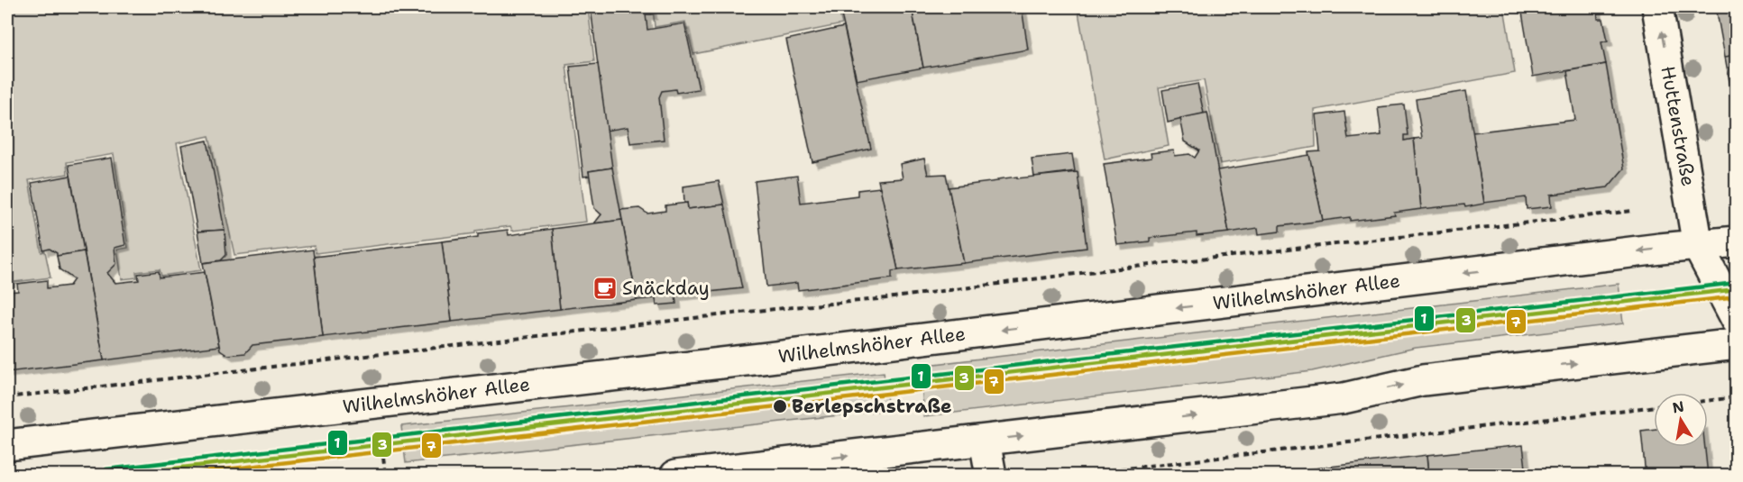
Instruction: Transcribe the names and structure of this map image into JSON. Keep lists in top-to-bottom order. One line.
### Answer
{"streets":{"main road":["Huttenstraße","Wilhelmshöher Allee"]},"crossings":[["Huttenstraße","Wilhelmshöher Allee"]],"one_way":["Huttenstraße"],"places":{"cafe":["Snäckday"],"other":["Berlepschstraße"]},"lines":["transit line 1","transit line 3","transit line 7"],"north":"top"}
